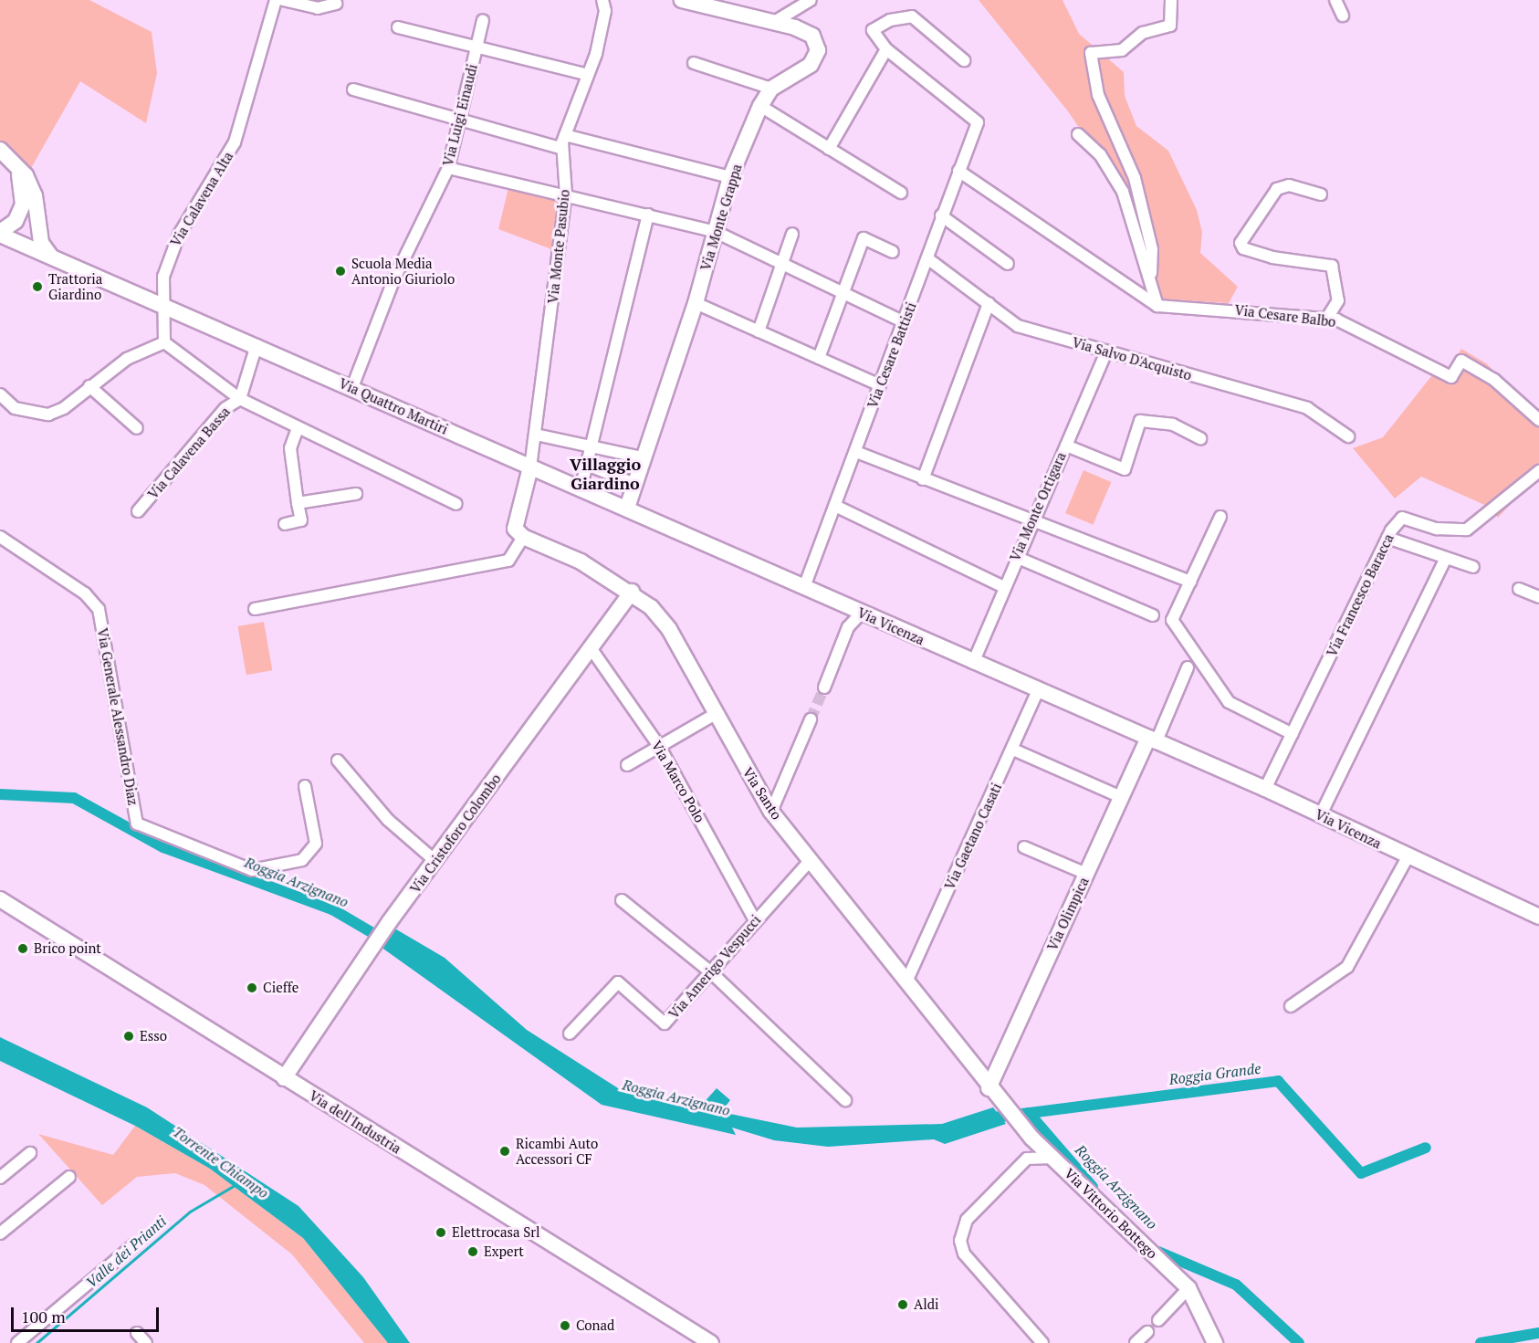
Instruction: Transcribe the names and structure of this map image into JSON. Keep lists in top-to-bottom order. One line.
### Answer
{"streets":{"street":["Via Luigi Einaudi","Via Calavena Alta","Via Monte Grappa","Via Monte Pasubio","Via Cesare Balbo","Via Cesare Battisti","Via Salvo D'Acquisto","Via Quattro Martiri","Via Calavena Bassa","Via Monte Ortigara","Via Francesco Baracca","Via Vicenza","Via Generale Alessandro Diaz","Via Marco Polo","Via Santo","Via Cristoforo Colombo","Via Gaetano Casati","Via Olimpica","Via Amerigo Vespucci","Via dell'Industria","Via Vittorio Bottego"]},"crossings":[["Via Luigi Einaudi","Via Quattro Martiri"],["Via Calavena Alta","Via Quattro Martiri"],["Via Monte Grappa","Via Vicenza"],["Via Monte Pasubio","Via Quattro Martiri"],["Via Cesare Balbo","Via Cesare Battisti"],["Via Cesare Battisti","Via Salvo D'Acquisto"],["Via Cesare Battisti","Via Vicenza"],["Via Salvo D'Acquisto","Via Monte Ortigara"],["Via Quattro Martiri","Via Vicenza"],["Via Monte Ortigara","Via Vicenza"],["Via Francesco Baracca","Via Vicenza"],["Via Vicenza","Via Gaetano Casati"],["Via Vicenza","Via Olimpica"],["Via Marco Polo","Via Cristoforo Colombo"],["Via Marco Polo","Via Amerigo Vespucci"],["Via Santo","Via Cristoforo Colombo"],["Via Santo","Via Gaetano Casati"],["Via Santo","Via Olimpica"],["Via Santo","Via Amerigo Vespucci"],["Via Santo","Via Vittorio Bottego"],["Via Cristoforo Colombo","Via dell'Industria"]],"districts":["Villaggio Giardino"],"water":["Roggia Arzignano","Roggia Grande","Torrente Chiampo","Valle dei Prianti"],"places":["Scuola Media Antonio Giuriolo","Trattoria Giardino","Brico point","Cieffe","Esso","Ricambi Auto Accessori CF","Elettrocasa Srl","Expert","Aldi","Conad"],"scale_bar":"100 m"}
